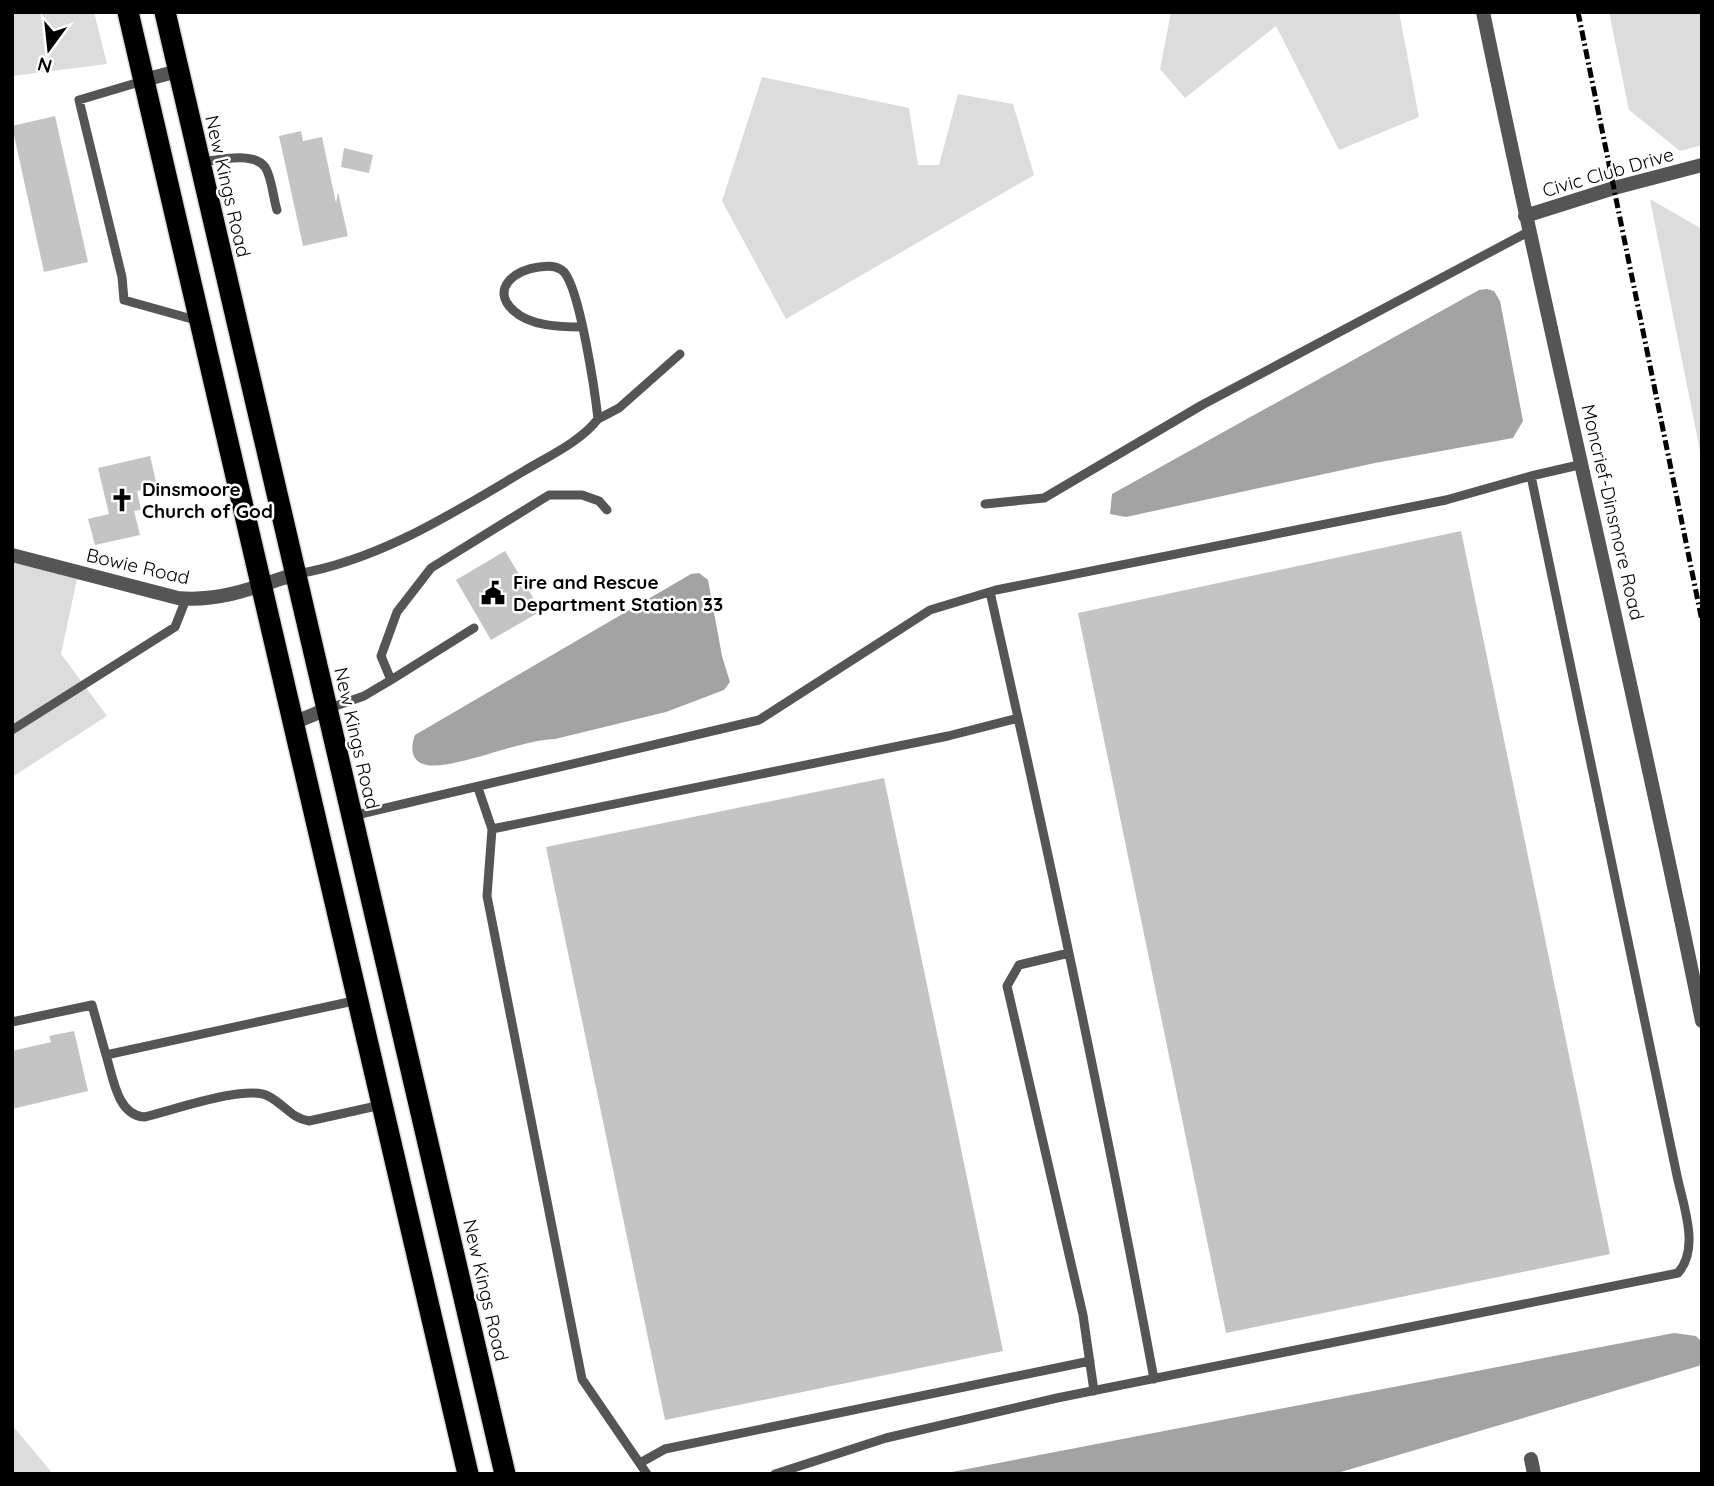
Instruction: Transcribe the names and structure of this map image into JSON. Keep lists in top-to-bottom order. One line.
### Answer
{"streets":{"highway":["New Kings Road"],"street":["Civic Club Drive","Moncrief-Dinsmore Road","Bowie Road"]},"crossings":[["Civic Club Drive","Moncrief-Dinsmore Road"],["New Kings Road","Bowie Road"]],"places":{"church":["Dinsmoore Church of God"],"public building":["Fire and Rescue Department Station 33"]},"north":"bottom"}
